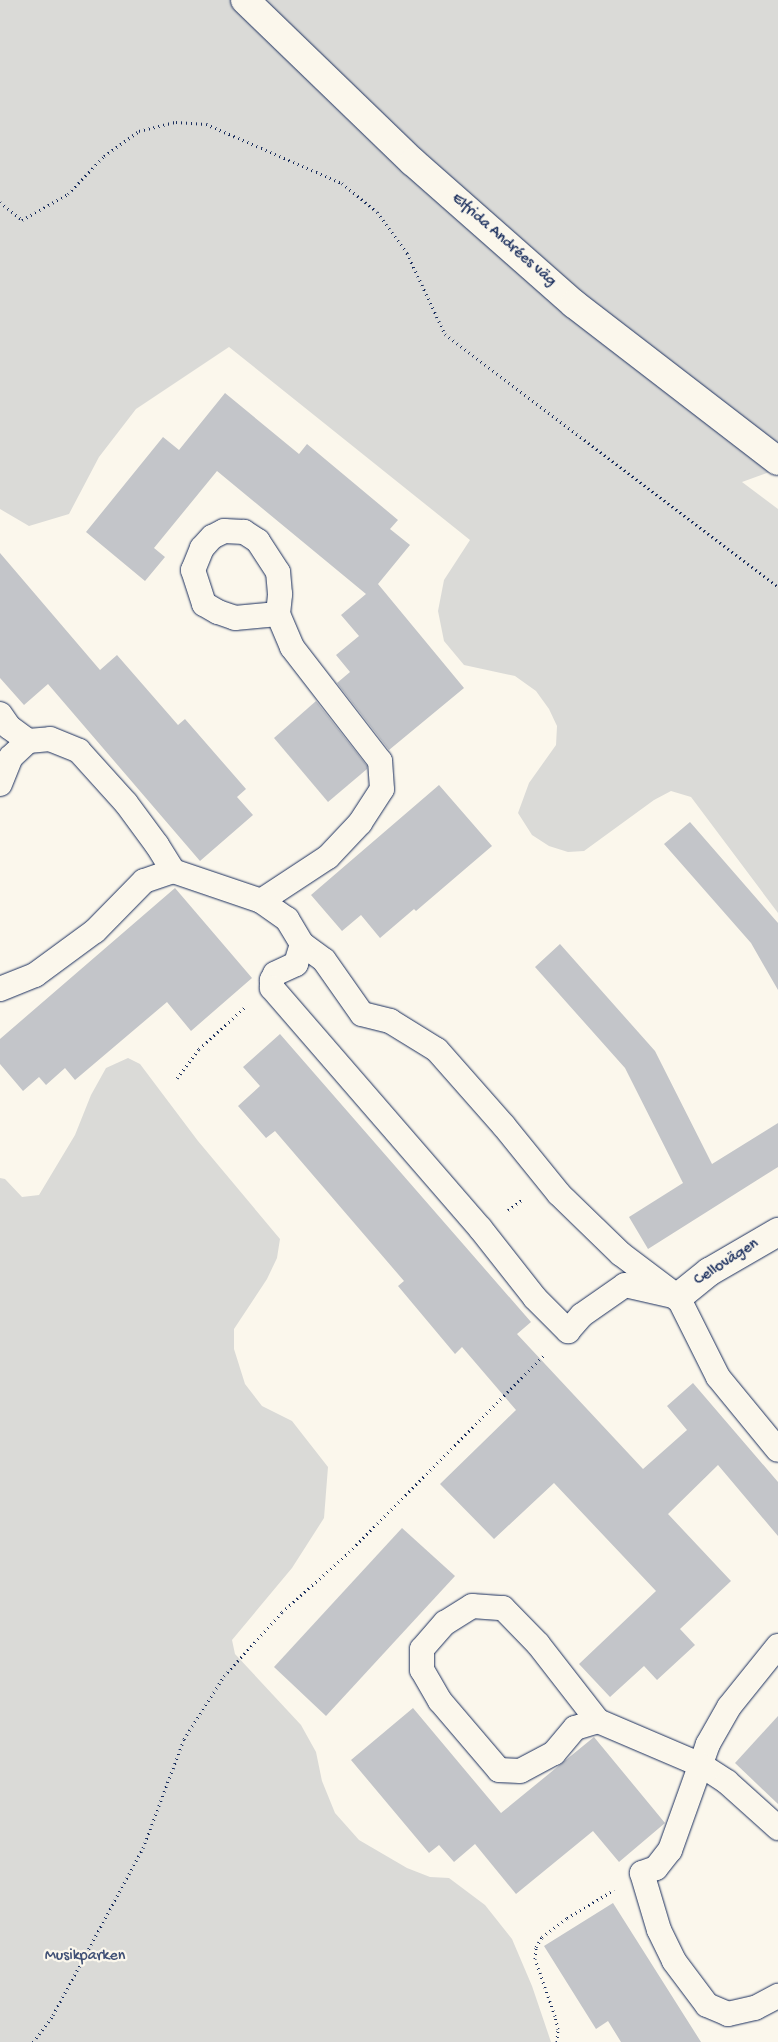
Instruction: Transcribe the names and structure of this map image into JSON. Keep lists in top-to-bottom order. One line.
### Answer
{"streets":{"street":["Elfrida Andrées väg","Cellovägen"]},"parks":["Musikparken"]}
